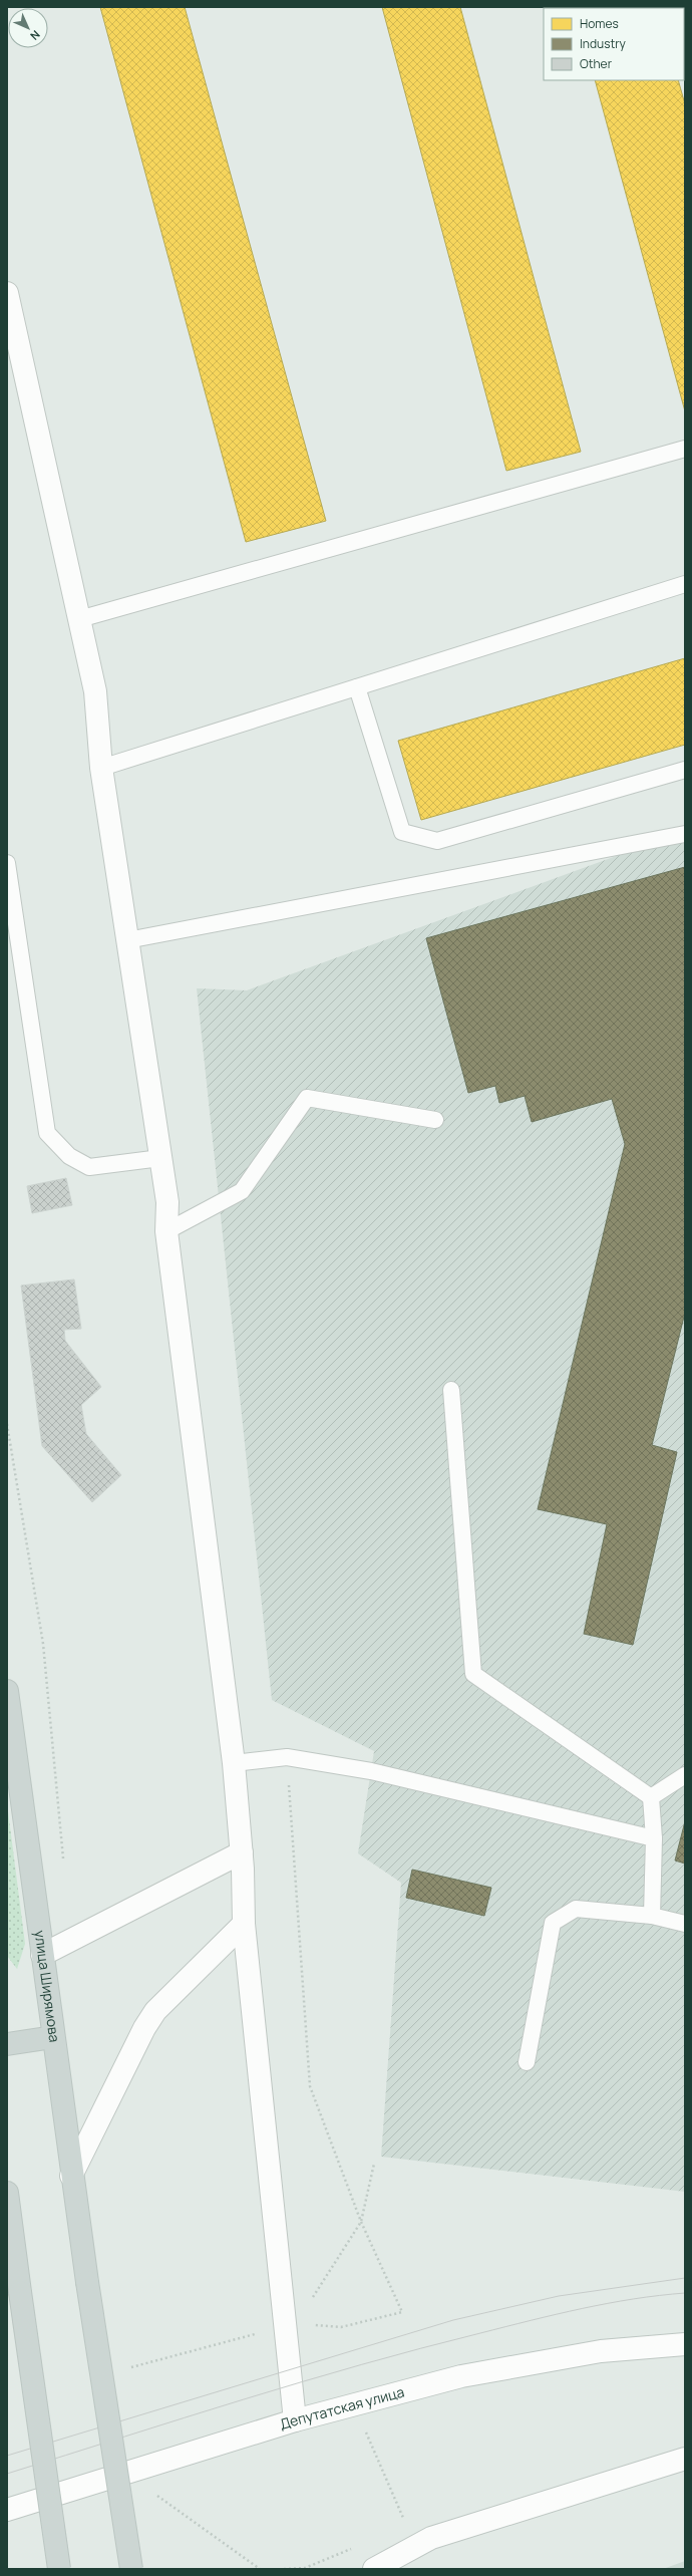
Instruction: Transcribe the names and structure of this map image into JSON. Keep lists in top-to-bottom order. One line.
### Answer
{"streets":{"main road":["улица Ширямова"],"street":["Депутатская улица"]},"legend":["Homes","Industry","Other"],"north":"bottom right"}
